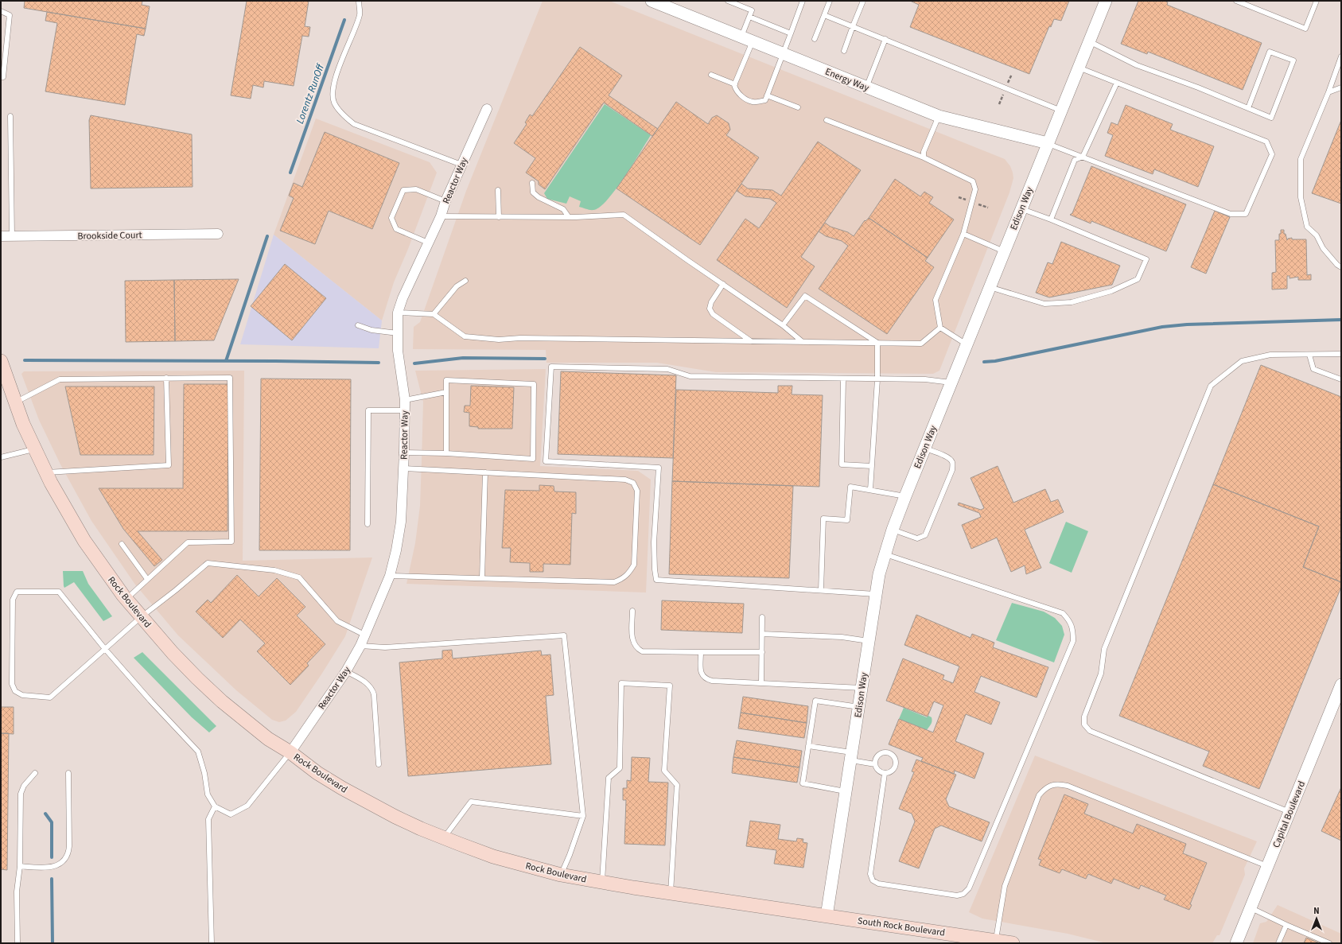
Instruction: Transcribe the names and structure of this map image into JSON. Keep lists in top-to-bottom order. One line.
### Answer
{"streets":{"main road":["Rock Boulevard","South Rock Boulevard"],"street":["Energy Way","Reactor Way","Edison Way","Brookside Court","Capital Boulevard"]},"crossings":[["Energy Way","Edison Way"],["Reactor Way","Rock Boulevard"],["Edison Way","Rock Boulevard"],["Edison Way","South Rock Boulevard"],["Rock Boulevard","South Rock Boulevard"]],"water":["Lorentz RunOff"],"north":"top"}
